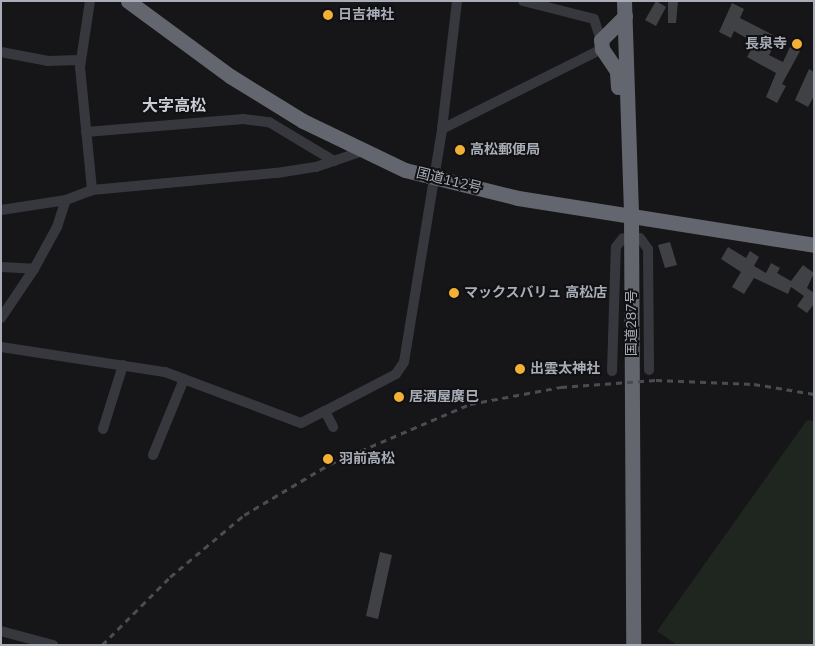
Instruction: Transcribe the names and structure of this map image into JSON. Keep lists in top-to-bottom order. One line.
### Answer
{"streets":{"highway":["国道112号","国道287号"]},"districts":["大字高松"],"places":["日吉神社","長泉寺","高松郵便局","マックスバリュ 高松店","出雲太神社","居酒屋廣巳","羽前高松"]}
